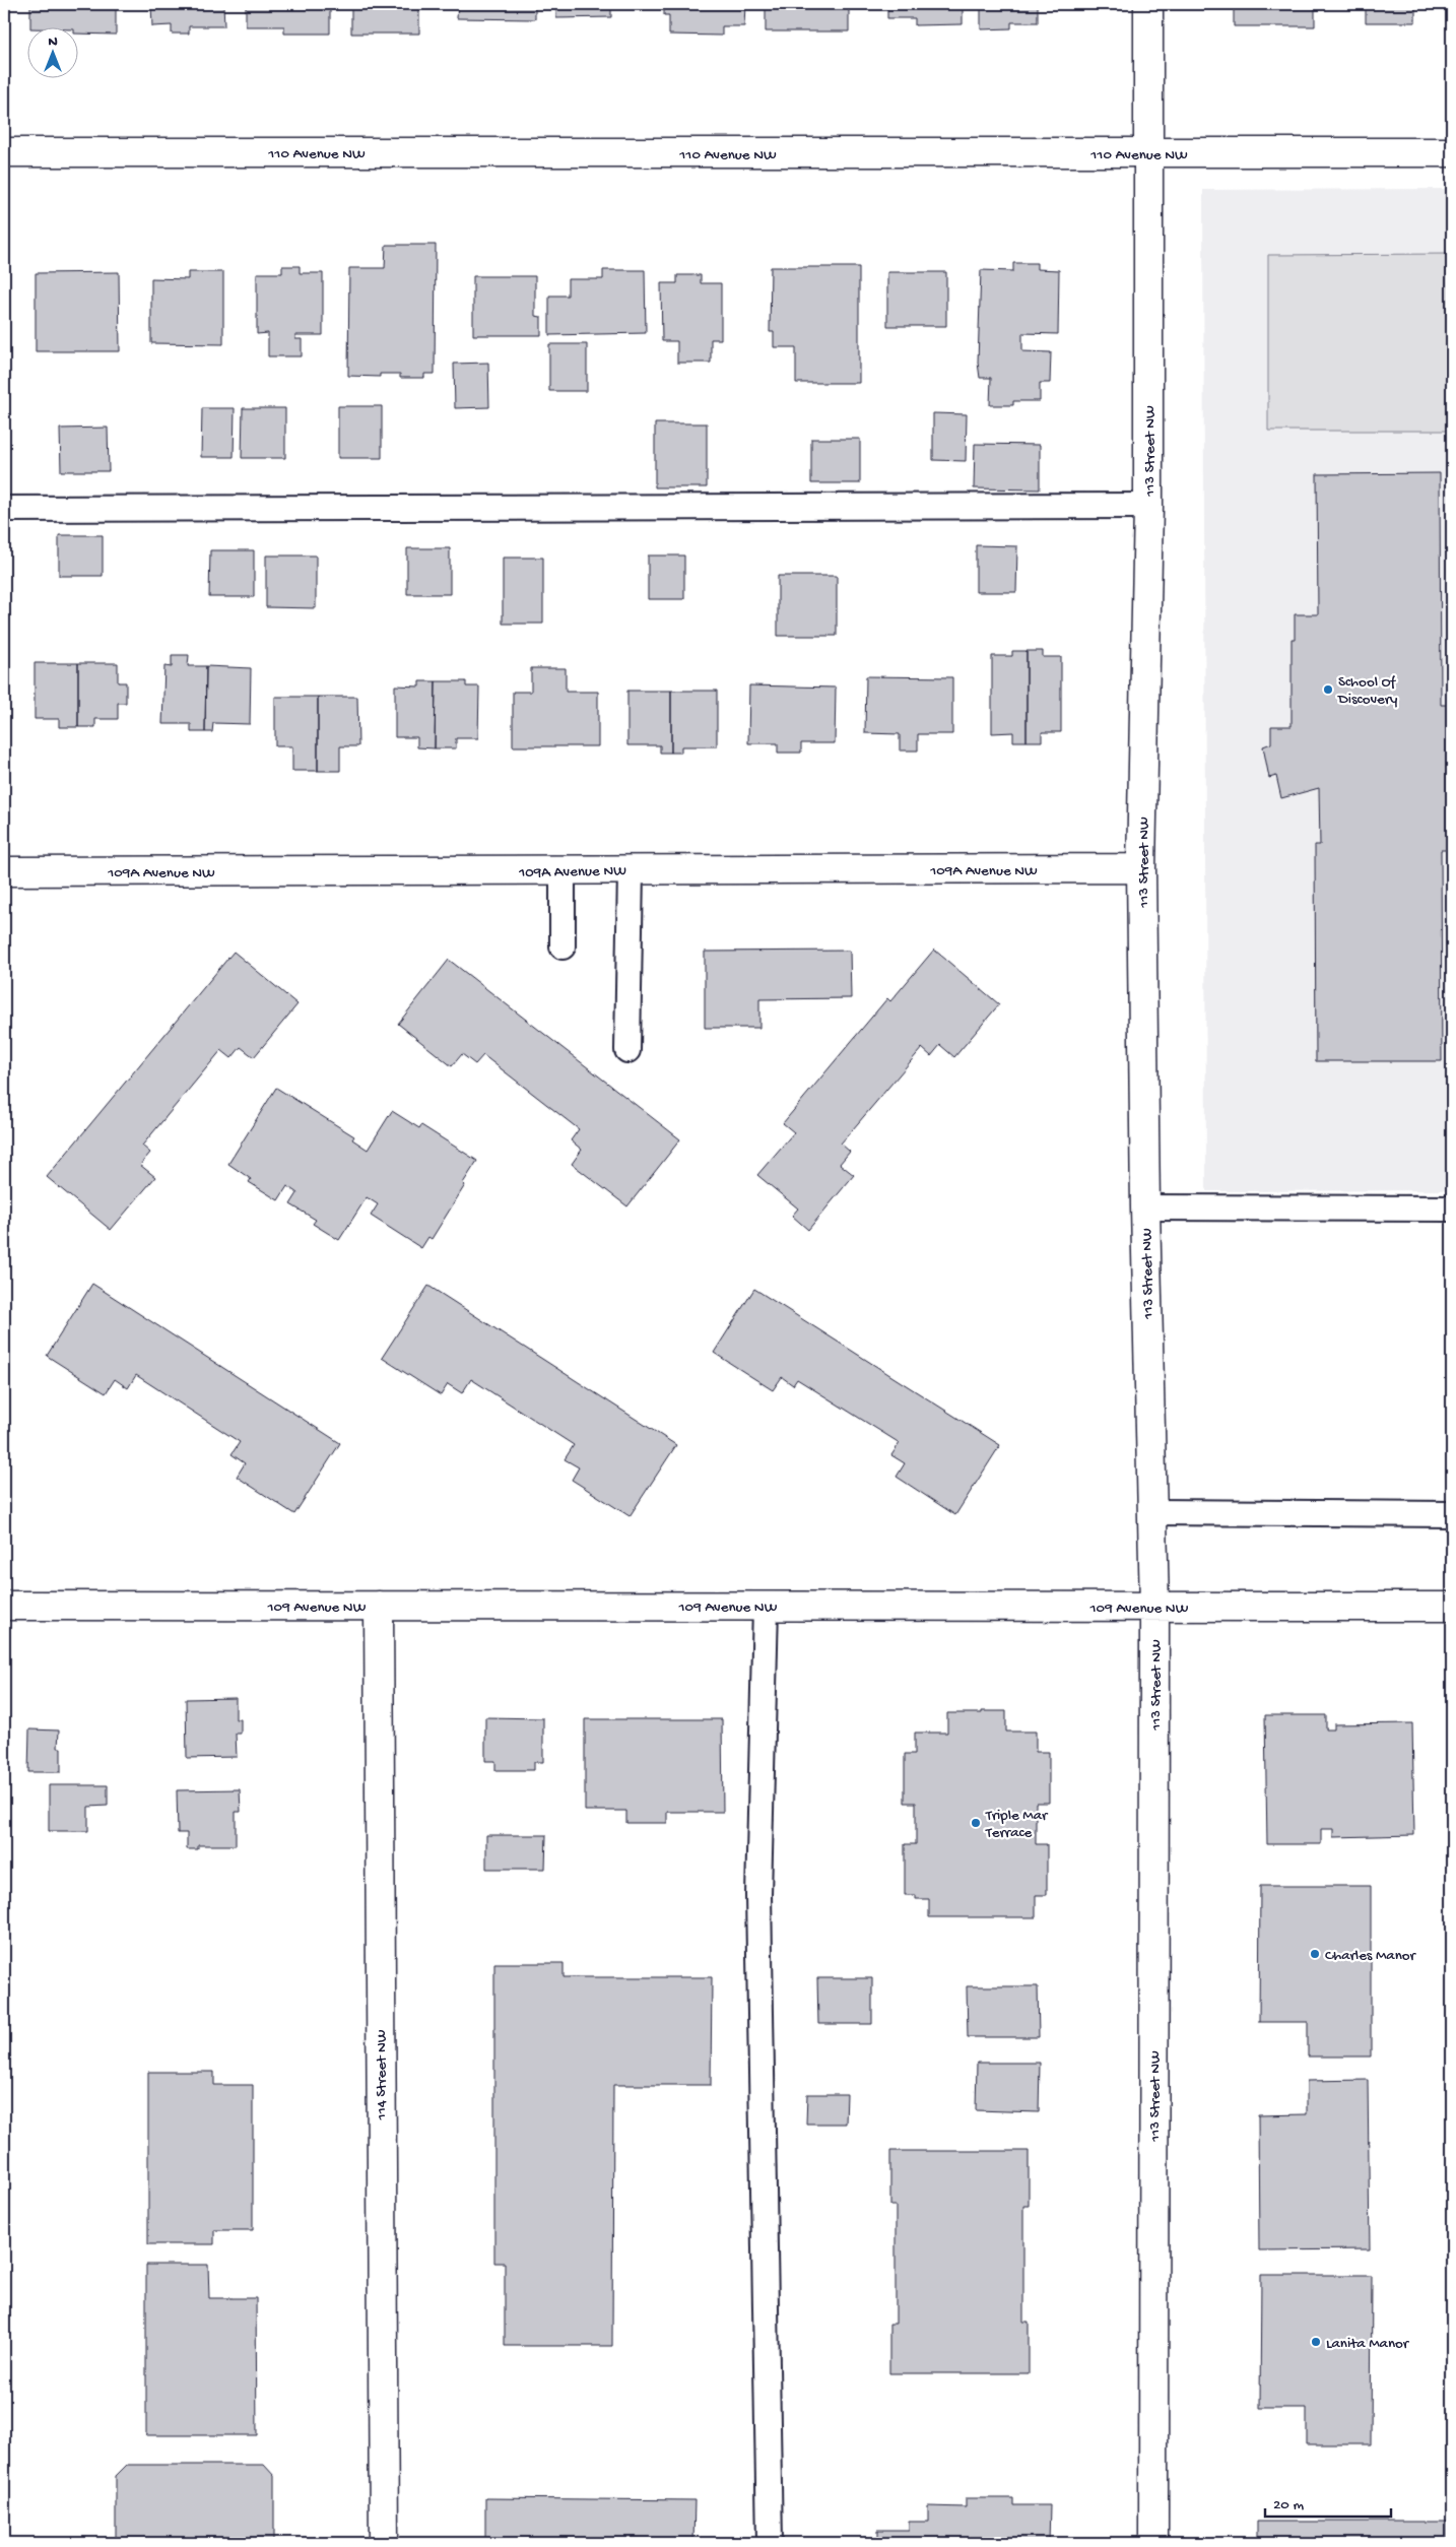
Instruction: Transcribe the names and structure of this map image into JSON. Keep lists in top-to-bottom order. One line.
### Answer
{"streets":{"street":["110 Avenue NW","113 Street NW","109A Avenue NW","109 Avenue NW","114 Street NW"]},"crossings":[["110 Avenue NW","113 Street NW"],["113 Street NW","109A Avenue NW"],["113 Street NW","109 Avenue NW"],["109 Avenue NW","114 Street NW"]],"places":["School Of Discovery","Triple Mar Terrace","Charles Manor","Lanita Manor"],"scale_bar":"20 m","north":"top"}
